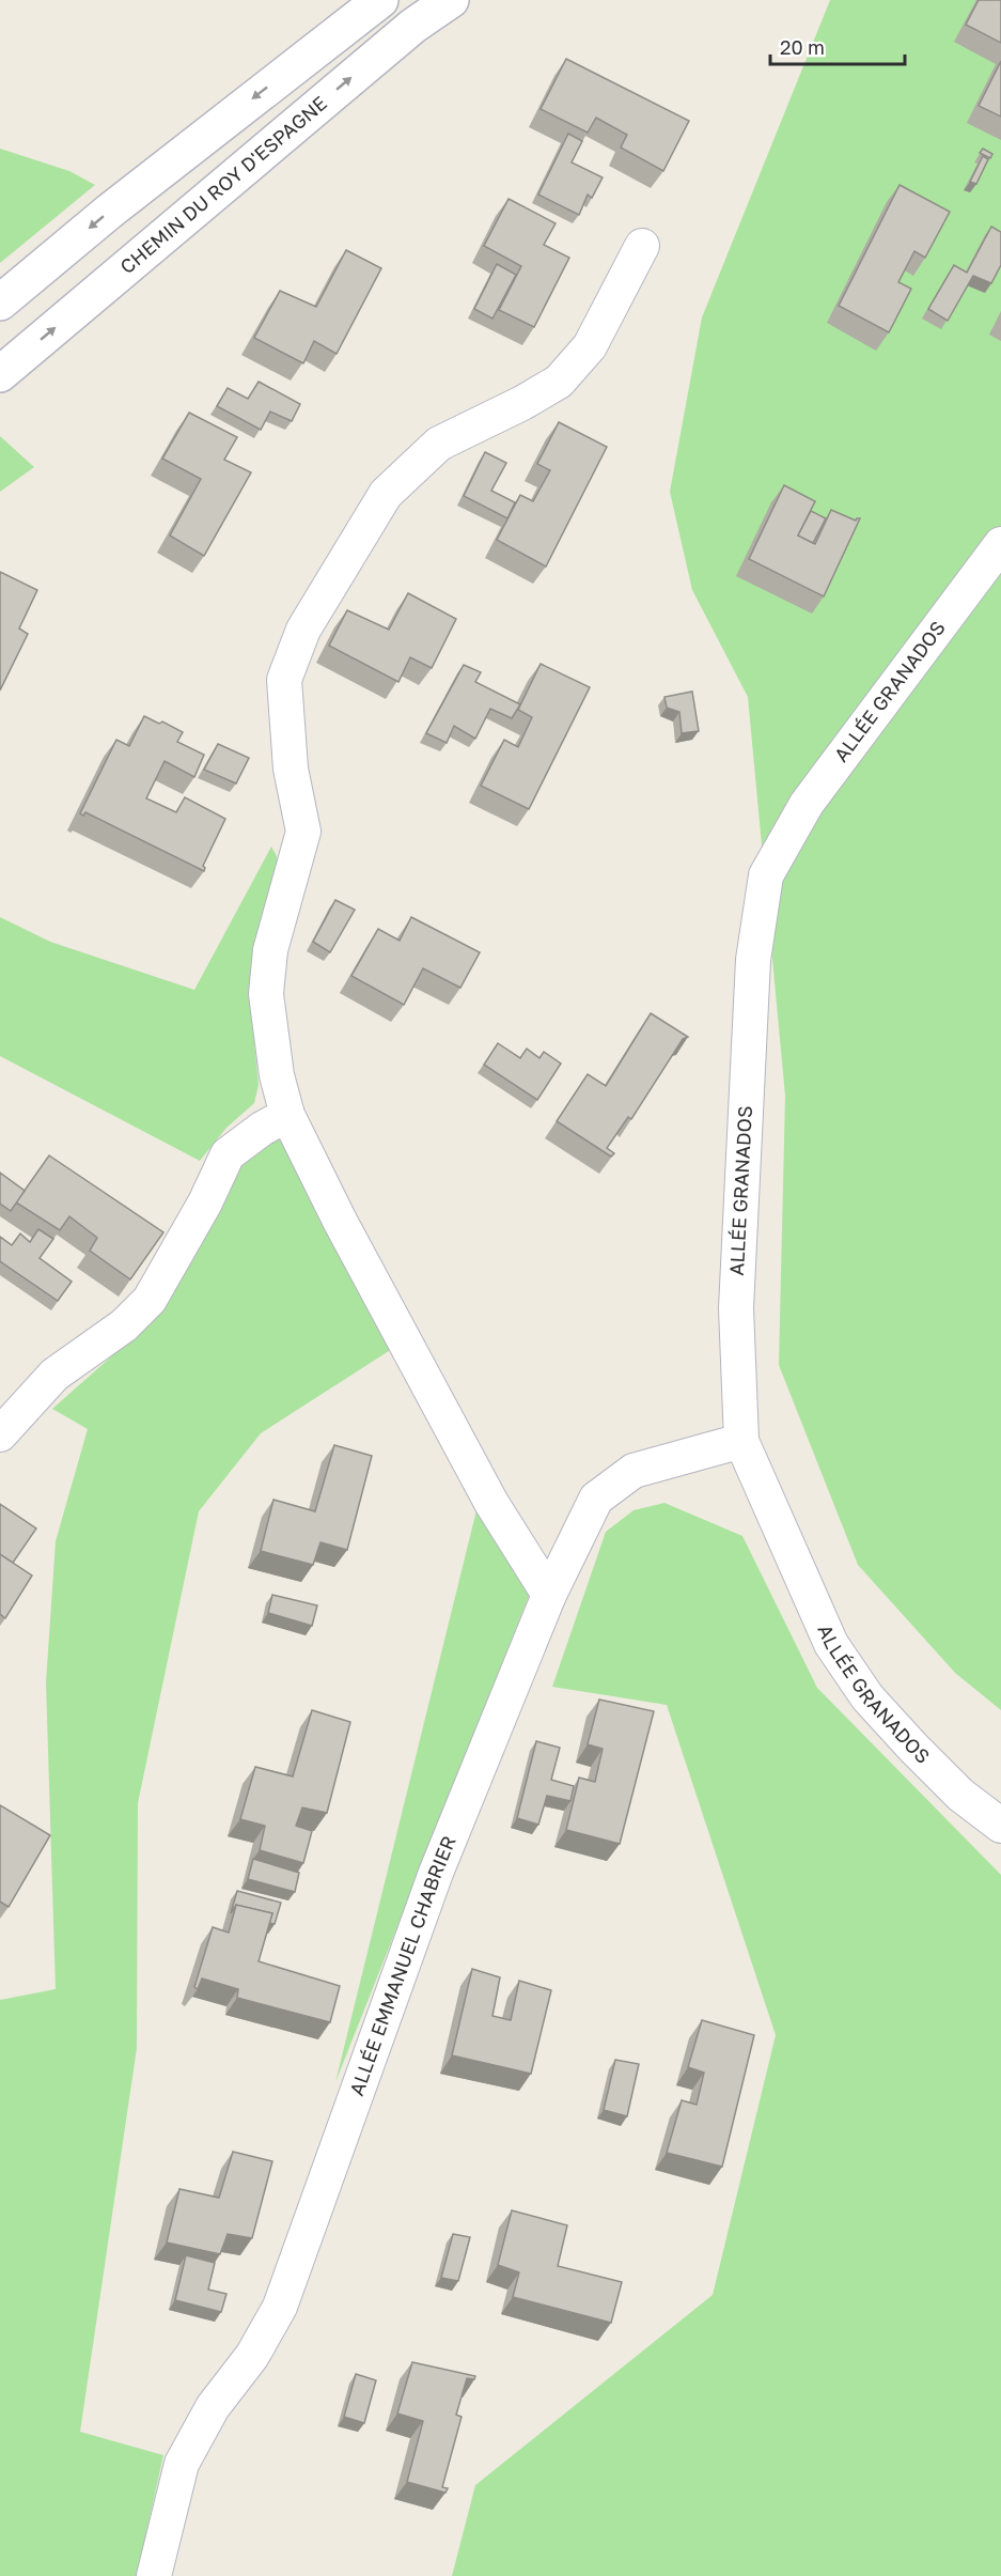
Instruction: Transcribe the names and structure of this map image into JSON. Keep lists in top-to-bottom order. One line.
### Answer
{"streets":{"street":["CHEMIN DU ROY D'ESPAGNE","ALLÉE GRANADOS","ALLÉE EMMANUEL CHABRIER"]},"crossings":[["ALLÉE GRANADOS","ALLÉE EMMANUEL CHABRIER"]],"scale_bar":"20 m"}
